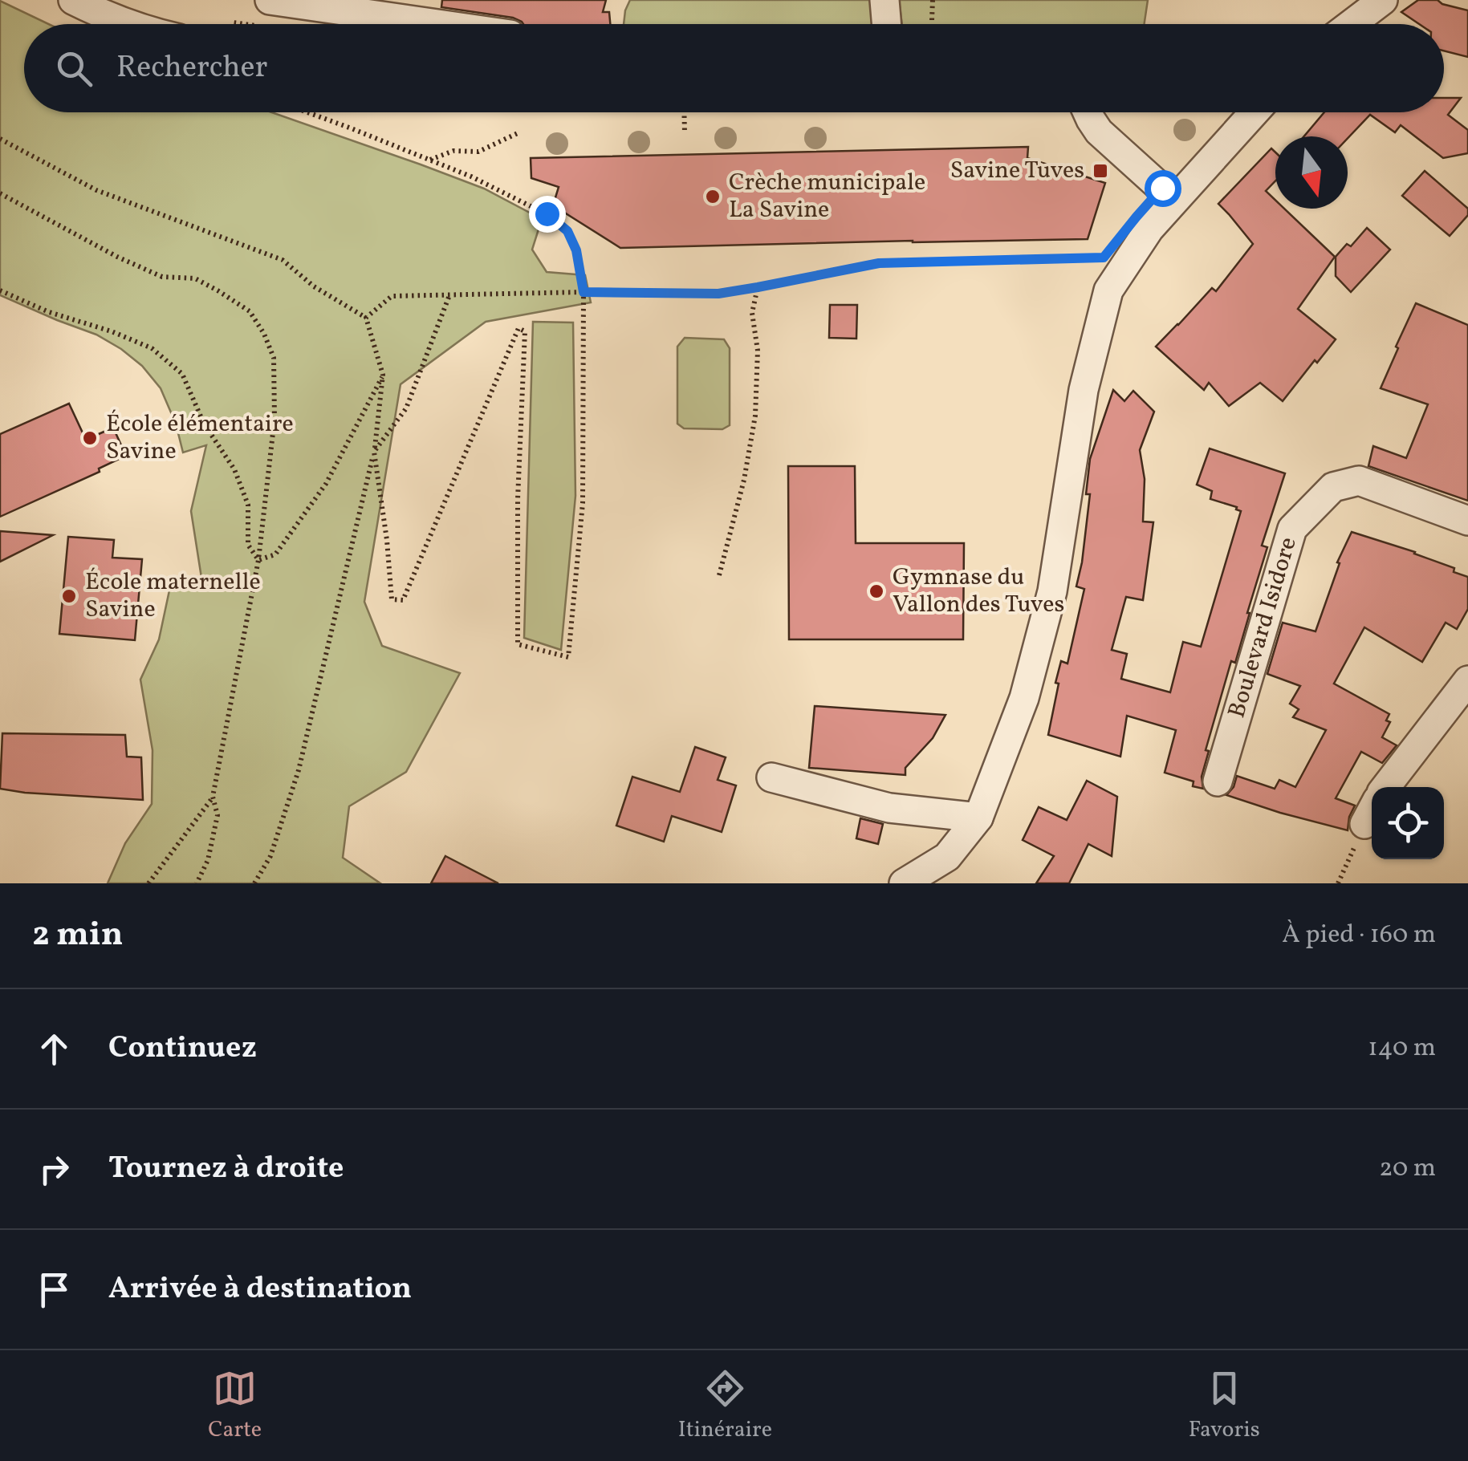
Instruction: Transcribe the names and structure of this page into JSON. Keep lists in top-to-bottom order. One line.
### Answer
{"streets":{"street":["Boulevard Isidore"]},"places":{"transit":["Savine Tuves"],"other":["Crèche municipale La Savine","École élémentaire Savine","Gymnase du Vallon des Tuves","École maternelle Savine"]},"north":"bottom","page":{"search":"Rechercher","heading":["2 min","À pied · 160 m"],"list":[["Continuez","140 m"],["Tournez à droite","20 m"],"Arrivée à destination"],"nav":["Carte","Itinéraire","Favoris"]}}
